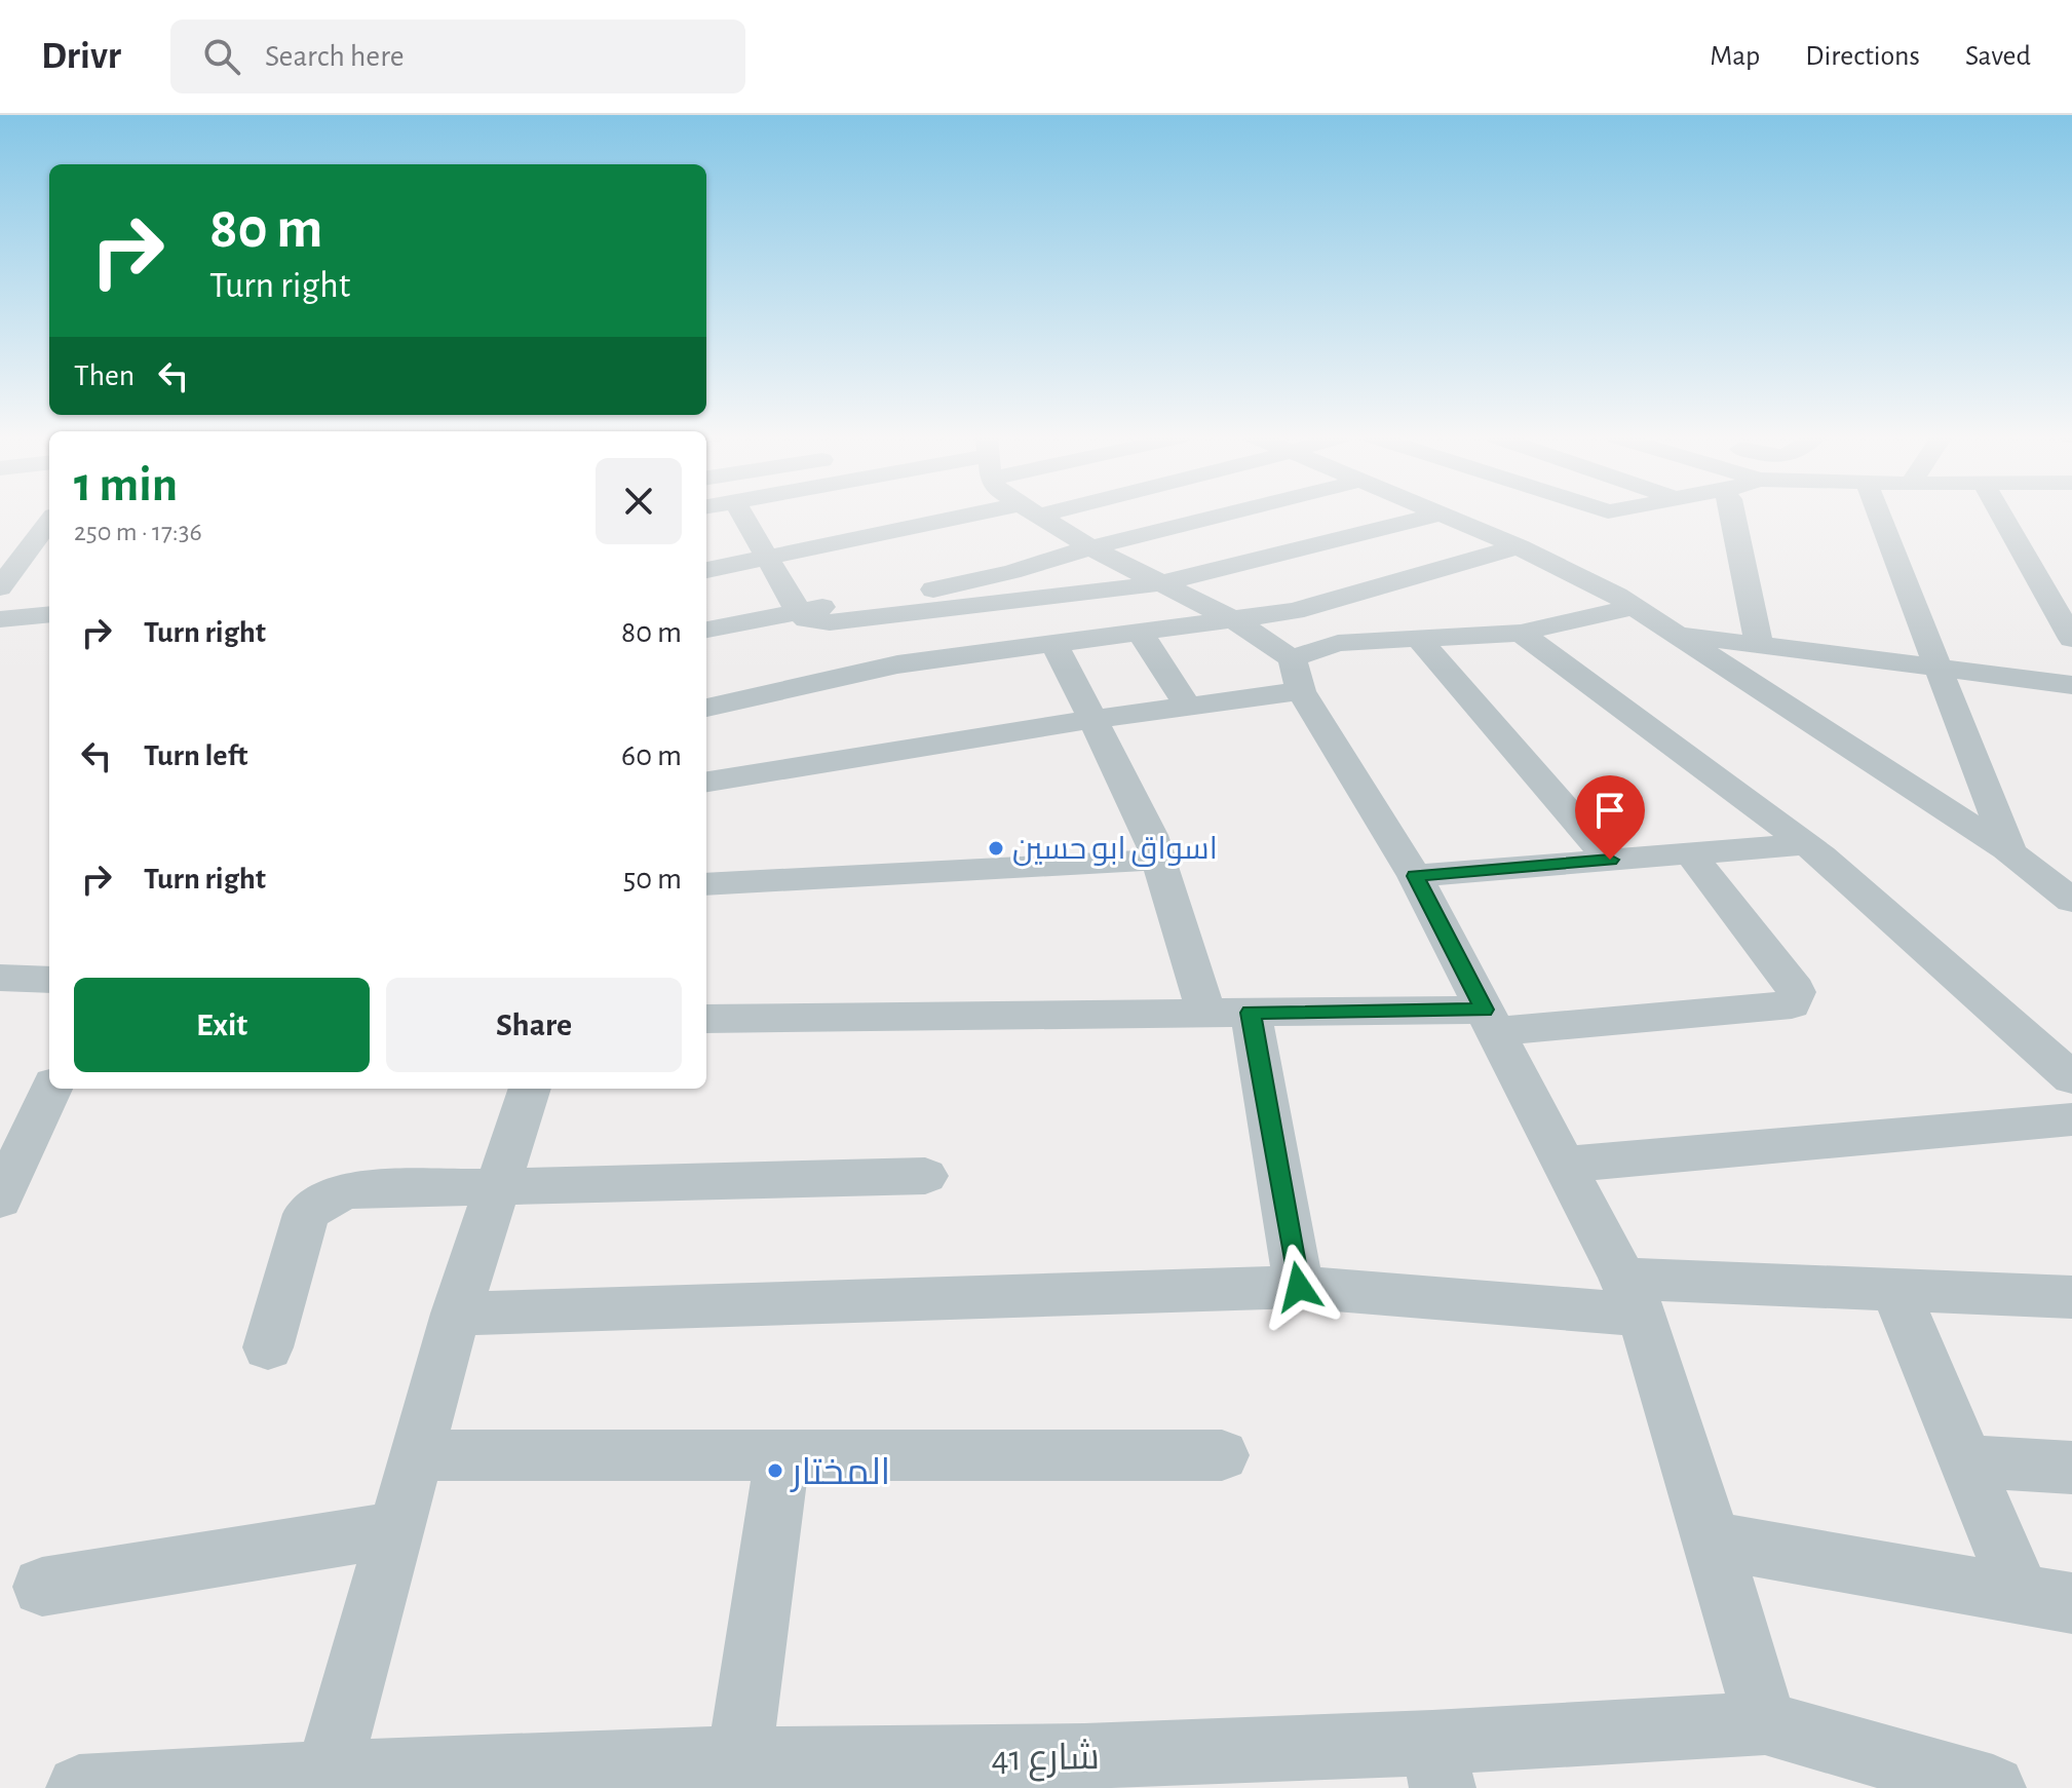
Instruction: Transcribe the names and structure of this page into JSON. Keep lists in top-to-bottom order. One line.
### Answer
{"streets":{"street":["شارع 41"]},"places":["اسواق ابو حسين","المختار"],"page":{"header":"Drivr","search":"Search here","nav":["Map","Directions","Saved"],"turn":["80 m","Turn right"],"then":"Then","heading":["1 min","250 m · 17:36"],"list":[{"name":"Turn right","value":"80 m"},{"name":"Turn left","value":"60 m"},{"name":"Turn right","value":"50 m"}],"buttons":["Exit","Share"]}}
